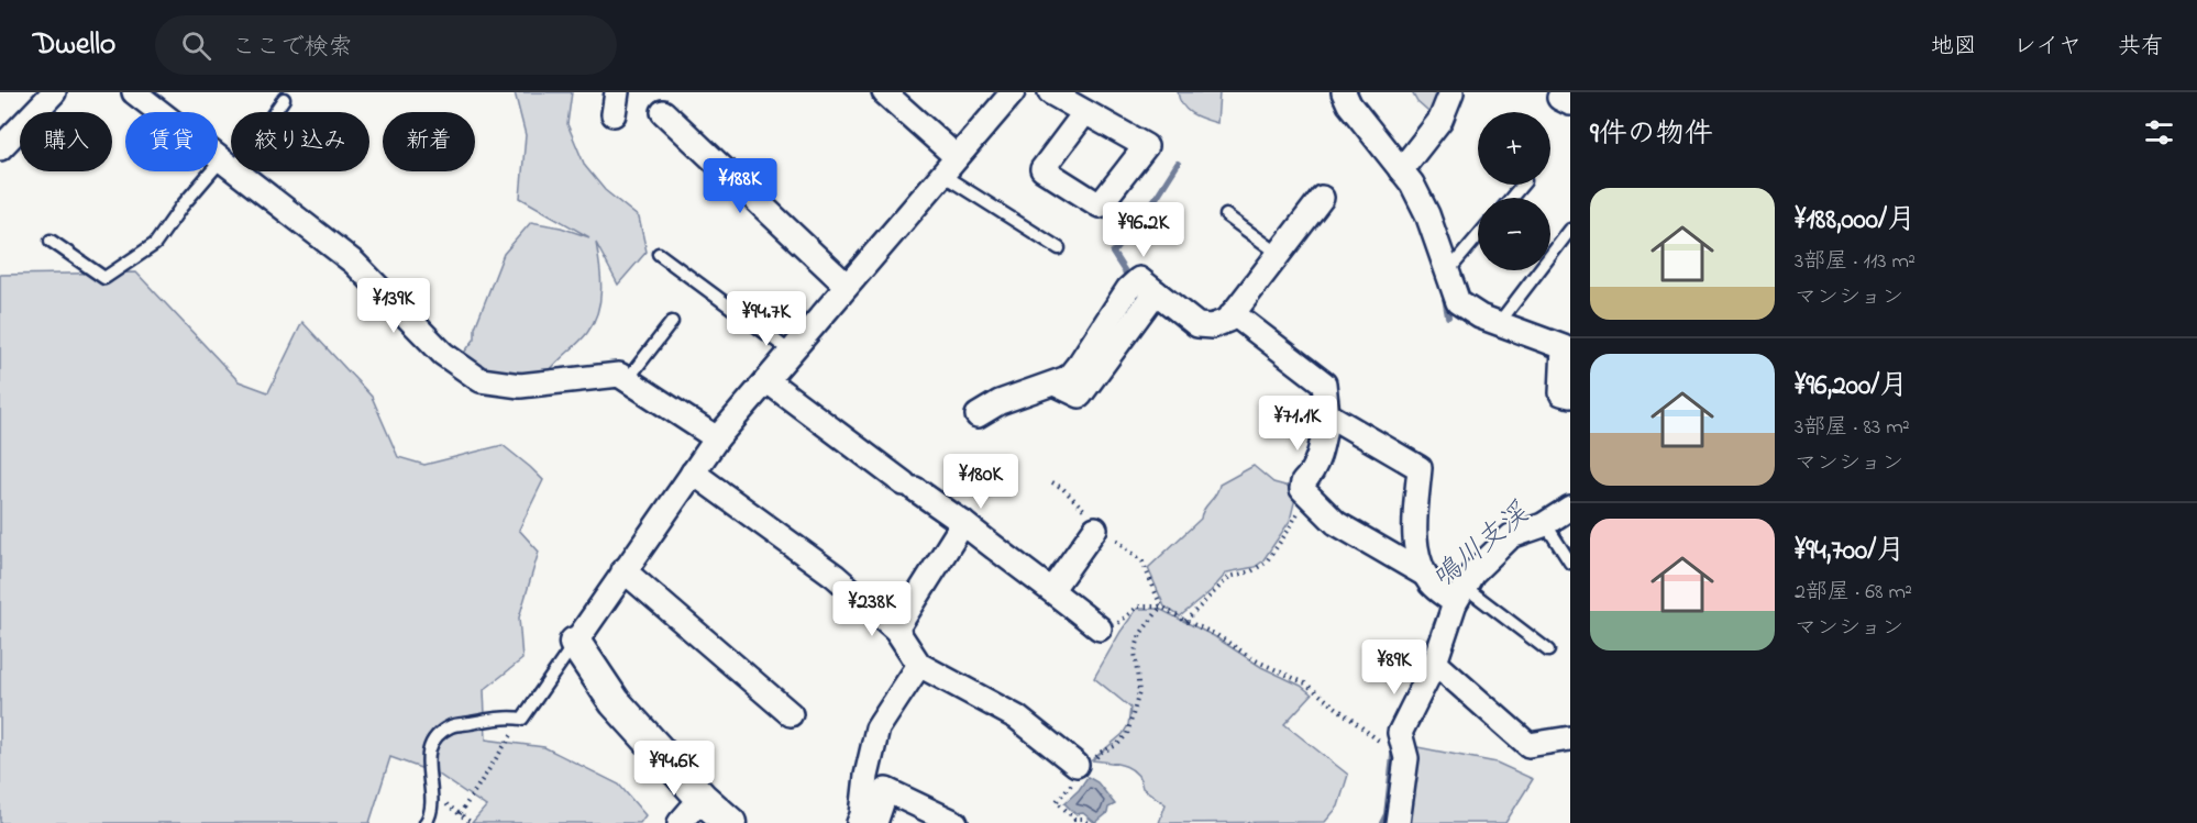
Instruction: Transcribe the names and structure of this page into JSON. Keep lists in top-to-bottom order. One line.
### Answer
{"water":["鳴川支渓"],"page":{"header":"Dwello","search":"ここで検索","nav":["地図","レイヤ","共有"],"heading":"9件の物件","map_buttons":["+","−"],"chip":["購入","賃貸","絞り込み","新着"],"price":["¥188K","¥96.2K","¥139K","¥94.7K","¥71.1K","¥180K","¥238K","¥89K","¥94.6K"],"list":[{"name":"¥188,000/月","note":"3部屋 · 113 m² · マンション"},{"name":"¥96,200/月","note":"3部屋 · 83 m² · マンション"},{"name":"¥94,700/月","note":"2部屋 · 68 m² · マンション"}]}}
